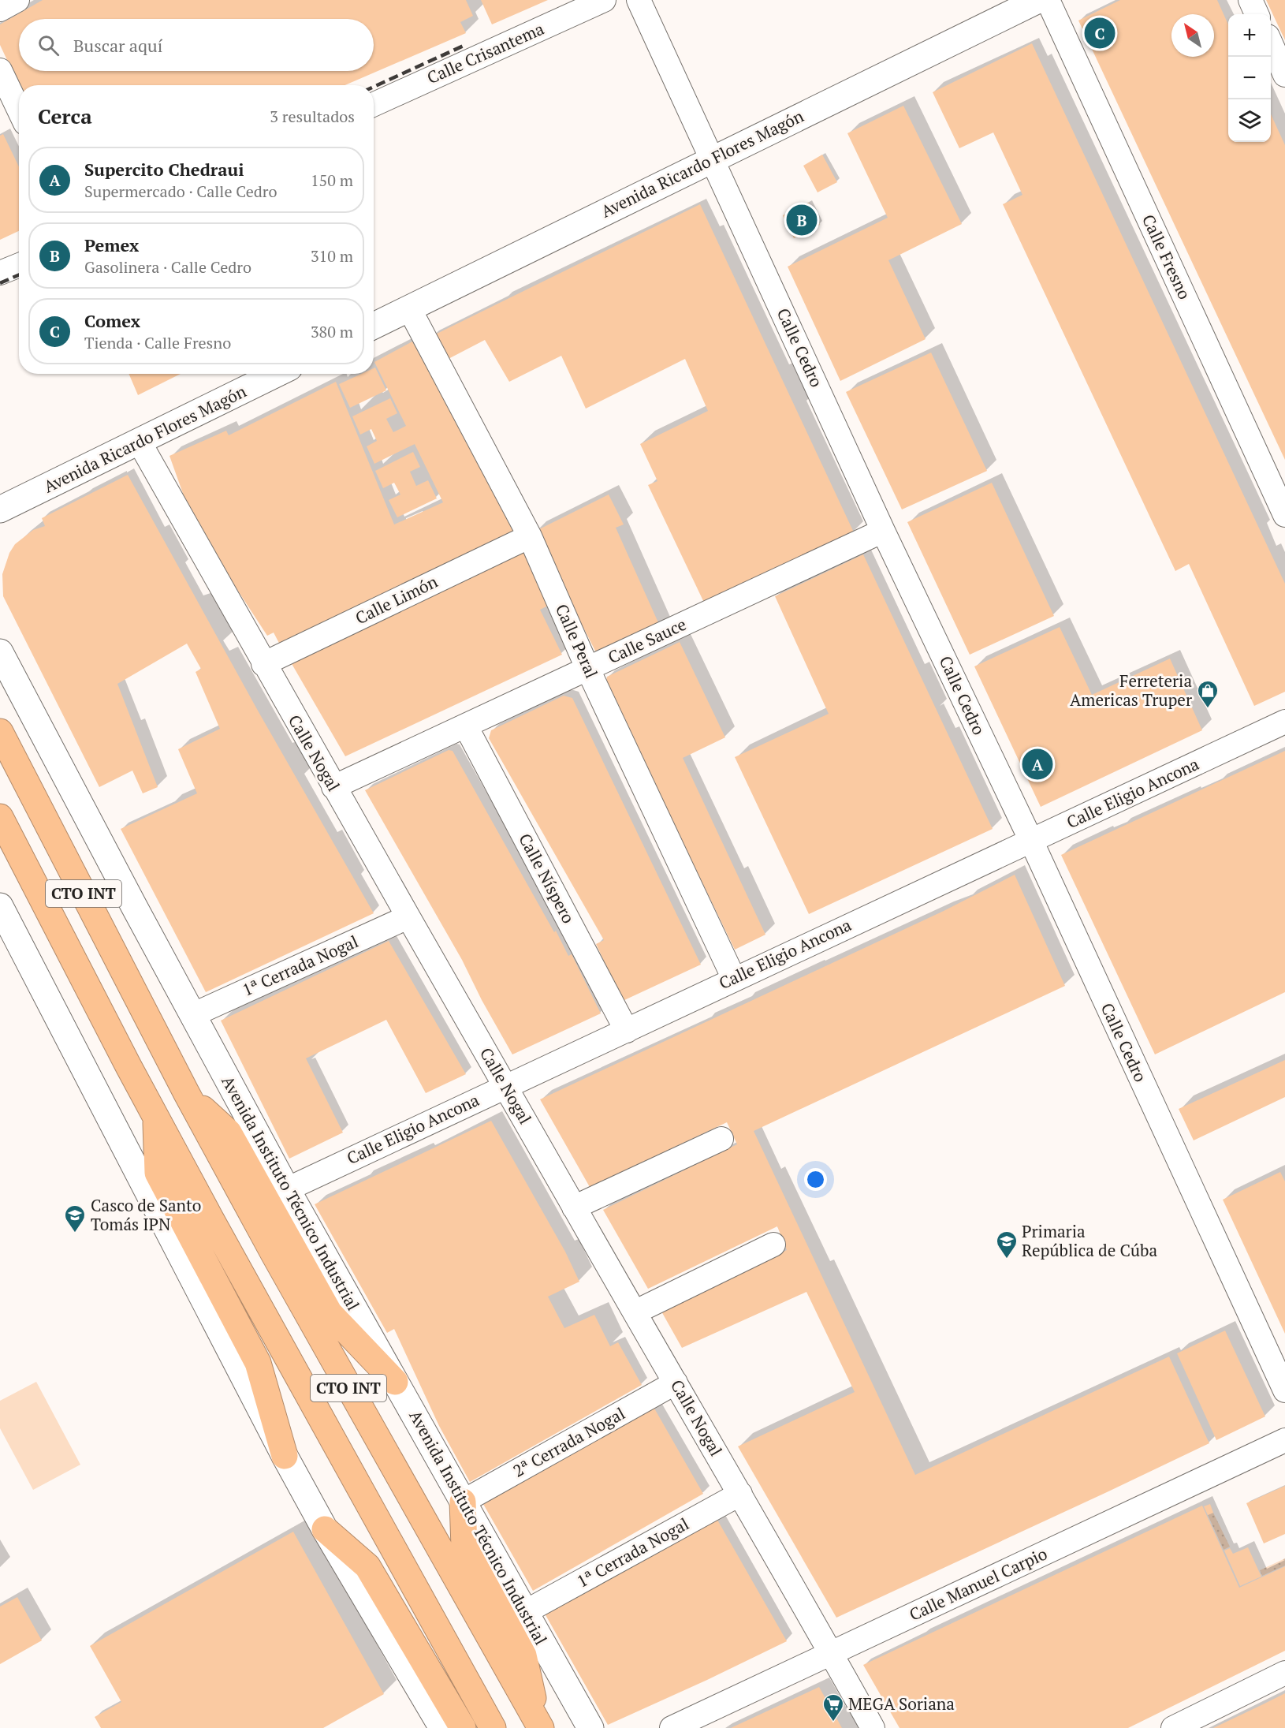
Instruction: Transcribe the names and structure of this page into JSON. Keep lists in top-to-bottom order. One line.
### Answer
{"streets":{"highway":["CTO INT"],"main road":["Avenida Ricardo Flores Magón","Avenida Instituto Técnico Industrial"],"street":["Calle Crisantema","Calle Fresno","Calle Cedro","Calle Limón","Calle Peral","Calle Sauce","Calle Nogal","Calle Eligio Ancona","Calle Níspero","1ª Cerrada Nogal","2ª Cerrada Nogal","Calle Manuel Carpio"]},"crossings":[["Avenida Ricardo Flores Magón","Calle Cedro"],["Avenida Ricardo Flores Magón","Calle Peral"],["Avenida Ricardo Flores Magón","Calle Nogal"],["Calle Cedro","Calle Sauce"],["Calle Cedro","Calle Eligio Ancona"],["Calle Limón","Calle Peral"],["Calle Limón","Calle Nogal"],["Calle Peral","Calle Sauce"],["Calle Peral","Calle Eligio Ancona"],["Calle Sauce","Calle Nogal"],["Calle Sauce","Calle Níspero"],["Calle Nogal","Calle Eligio Ancona"],["Calle Nogal","1ª Cerrada Nogal"],["Calle Nogal","2ª Cerrada Nogal"],["Calle Nogal","Calle Manuel Carpio"],["Calle Eligio Ancona","Calle Níspero"],["Calle Eligio Ancona","Avenida Instituto Técnico Industrial"],["1ª Cerrada Nogal","Avenida Instituto Técnico Industrial"],["Avenida Instituto Técnico Industrial","2ª Cerrada Nogal"]],"places":{"shop":["Ferreteria Americas Truper"],"school or university":["Casco de Santo Tomás IPN","Primaria República de Cúba"],"supermarket":["MEGA Soriana"]},"north":"top left","page":{"map_buttons":["+","−"],"pins":["C","B","A"],"search":"Buscar aquí","heading":["Cerca","3 resultados"],"list":[{"mark":"A","name":"Supercito Chedraui","note":"Supermercado · Calle Cedro","value":"150 m"},{"mark":"B","name":"Pemex","note":"Gasolinera · Calle Cedro","value":"310 m"},{"mark":"C","name":"Comex","note":"Tienda · Calle Fresno","value":"380 m"}]}}
